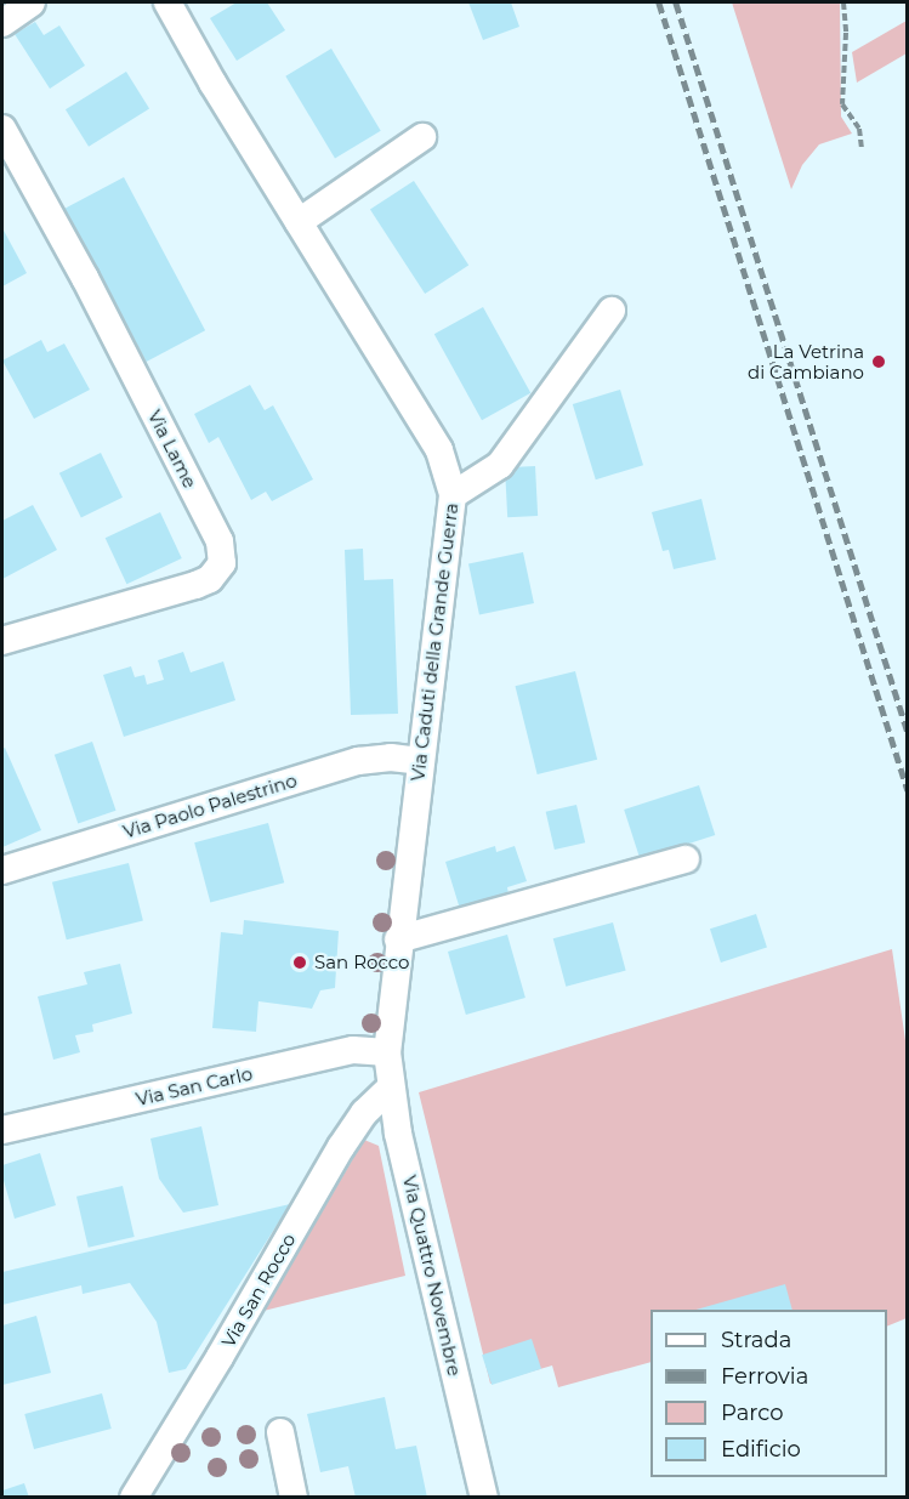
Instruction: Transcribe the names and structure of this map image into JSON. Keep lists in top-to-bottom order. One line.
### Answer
{"streets":{"street":["Via Lame","Via Caduti della Grande Guerra","Via Paolo Palestrino","Via San Carlo","Via Quattro Novembre","Via San Rocco"]},"crossings":[["Via Caduti della Grande Guerra","Via Paolo Palestrino"],["Via Caduti della Grande Guerra","Via San Carlo"],["Via Caduti della Grande Guerra","Via Quattro Novembre"],["Via San Carlo","Via Quattro Novembre"],["Via Quattro Novembre","Via San Rocco"]],"places":["La Vetrina di Cambiano","San Rocco"],"legend":["Strada","Ferrovia","Parco","Edificio"]}
